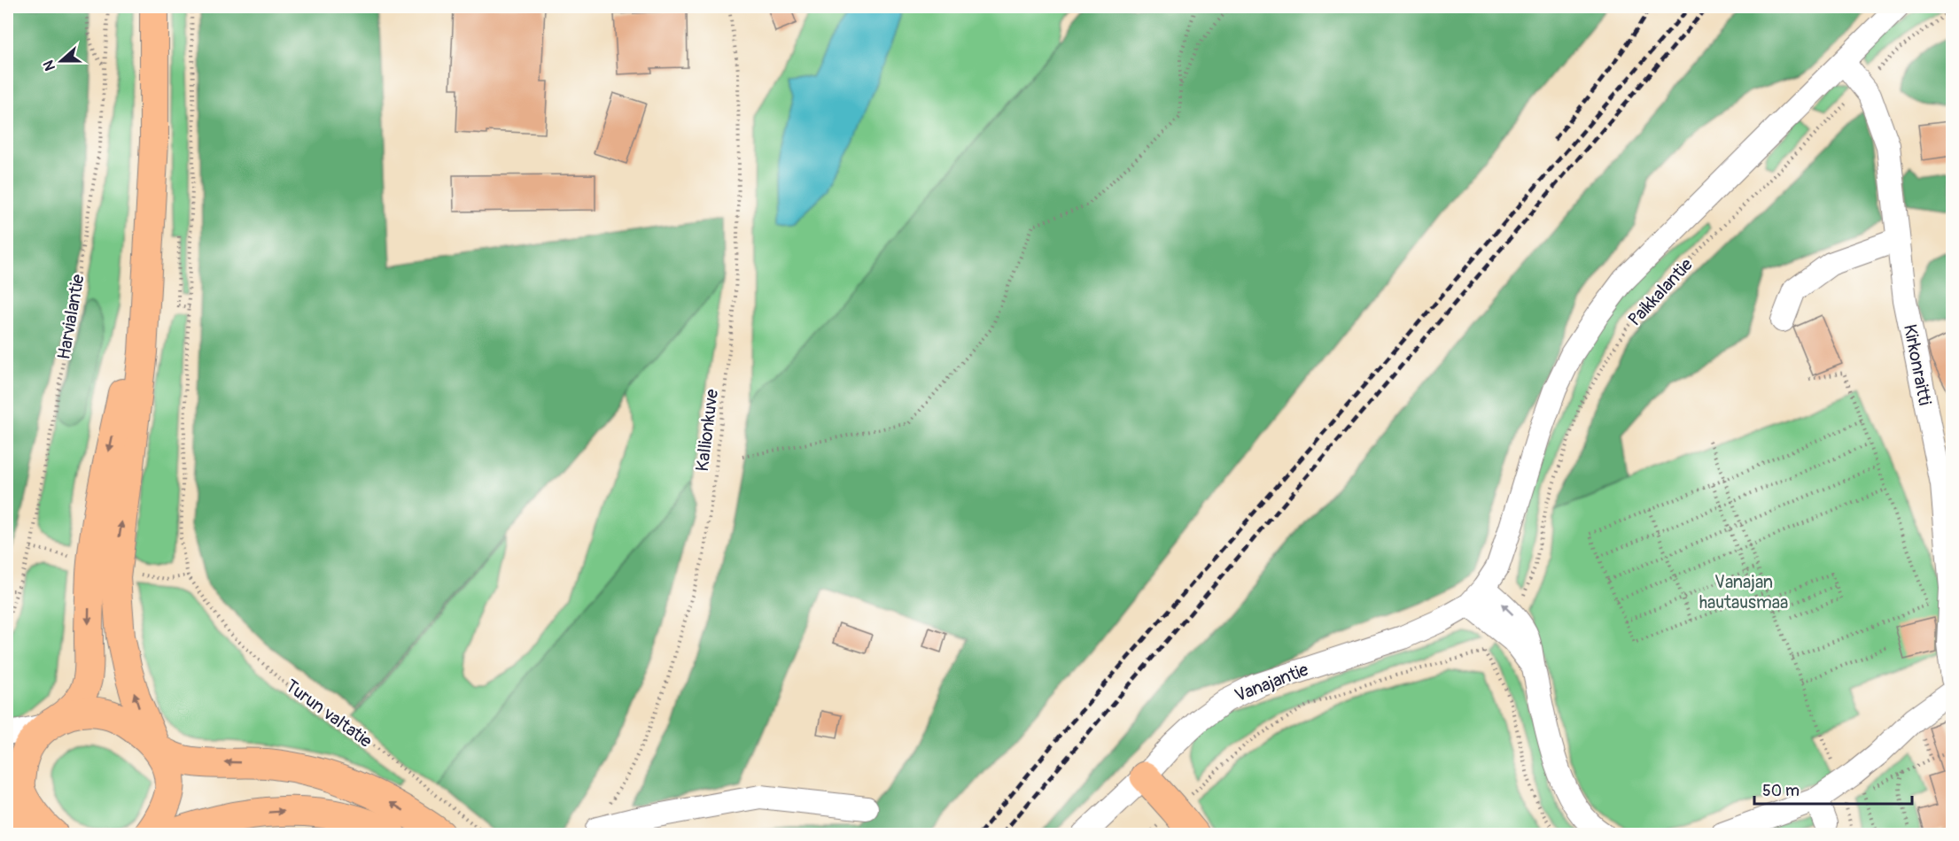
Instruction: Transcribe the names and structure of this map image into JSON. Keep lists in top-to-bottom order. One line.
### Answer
{"streets":{"street":["Paikkalantie","Kirkonraitti","Vanajantie"],"path":["Harvialantie","Kallionkuve","Turun valtatie"]},"crossings":[["Paikkalantie","Kirkonraitti"],["Paikkalantie","Vanajantie"]],"parks":["Vanajan hautausmaa"],"scale_bar":"50 m","north":"left"}
